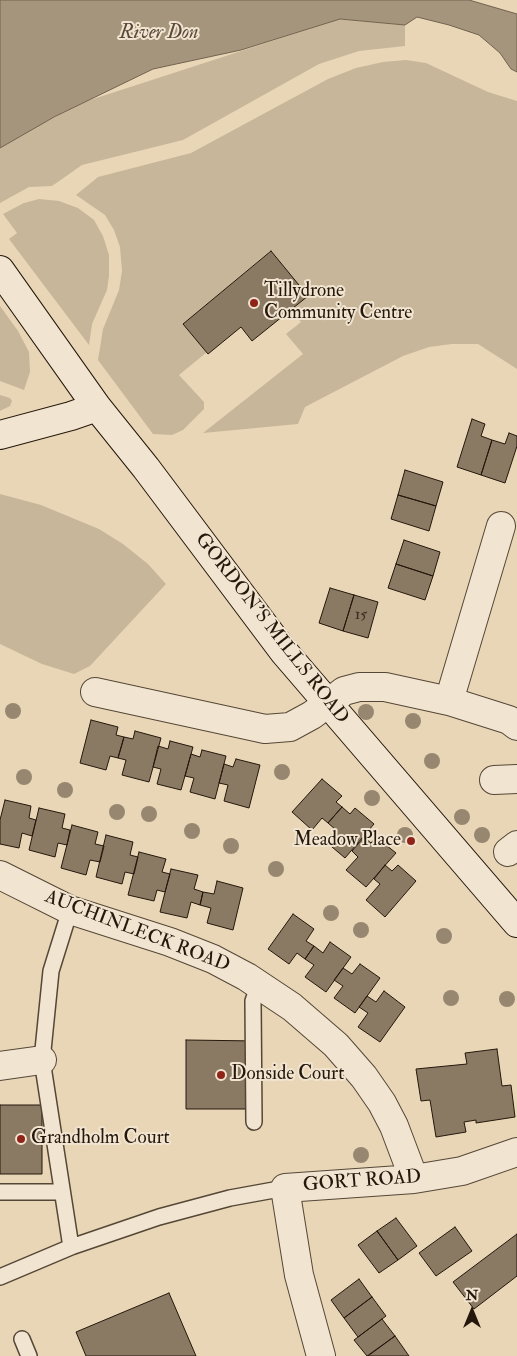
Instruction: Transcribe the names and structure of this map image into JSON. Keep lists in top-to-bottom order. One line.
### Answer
{"streets":{"street":["GORDON'S MILLS ROAD","AUCHINLECK ROAD","GORT ROAD"]},"crossings":[["AUCHINLECK ROAD","GORT ROAD"]],"water":["River Don"],"places":["Tillydrone Community Centre","Meadow Place","Donside Court","Grandholm Court"],"house_numbers":["15"],"north":"top"}
